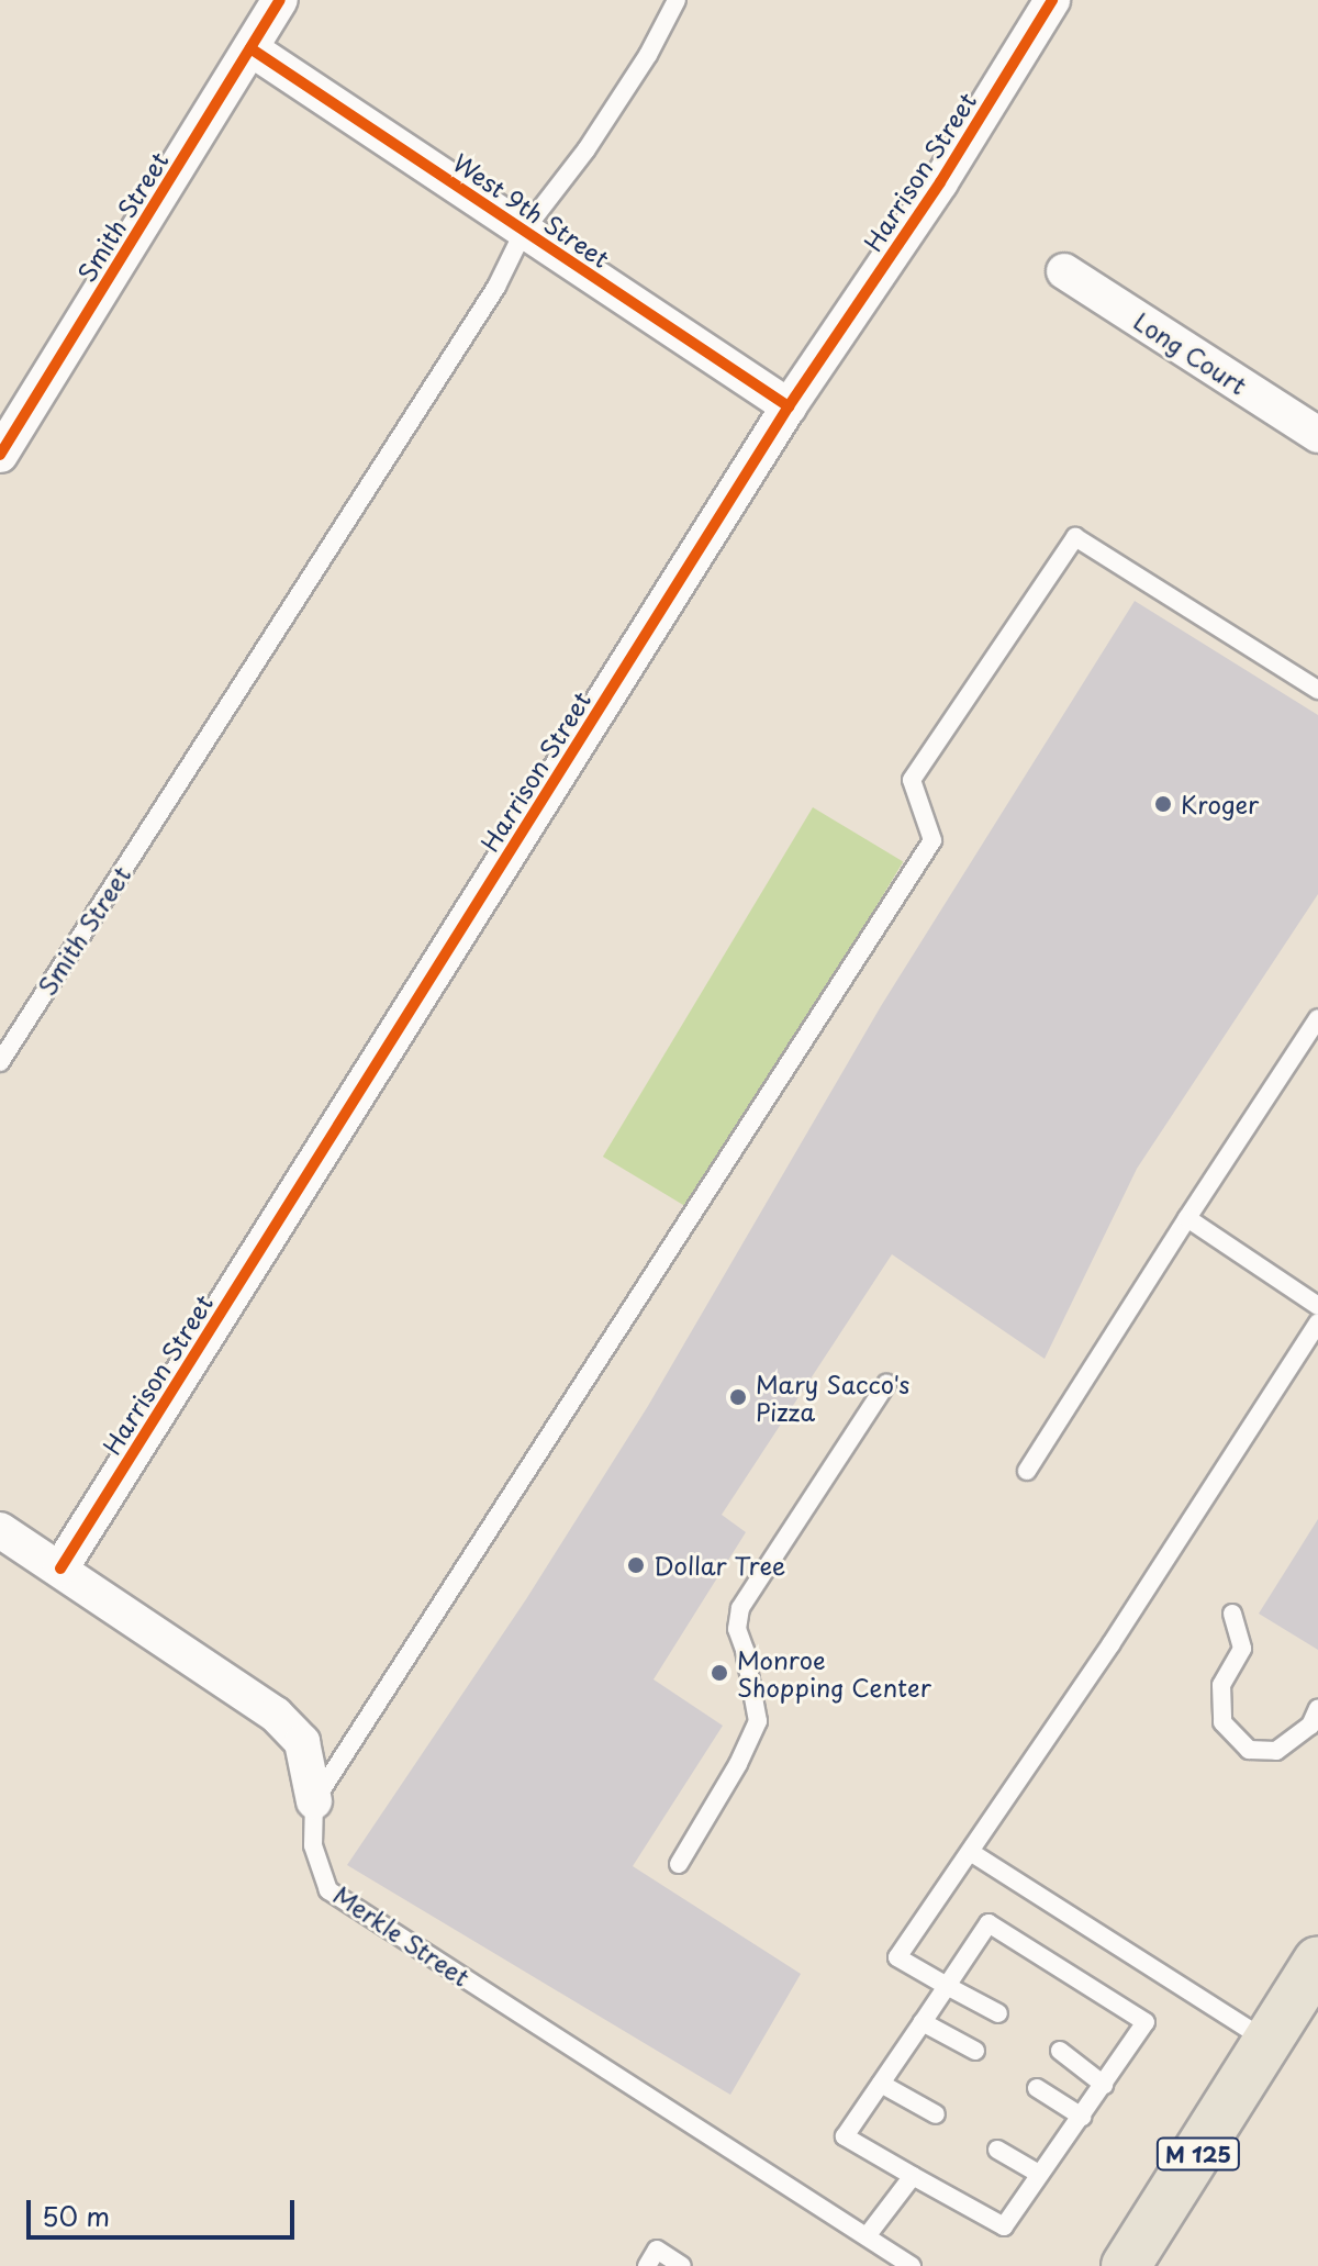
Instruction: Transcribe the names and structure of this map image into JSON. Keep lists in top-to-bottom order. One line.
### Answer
{"streets":{"main road":["M 125"],"street":["Harrison Street","West 9th Street","Smith Street","Long Court","Merkle Street"]},"crossings":[["Harrison Street","West 9th Street"],["Harrison Street","Merkle Street"],["West 9th Street","Smith Street"]],"places":["Kroger","Mary Sacco's Pizza","Dollar Tree","Monroe Shopping Center"],"scale_bar":"50 m"}
